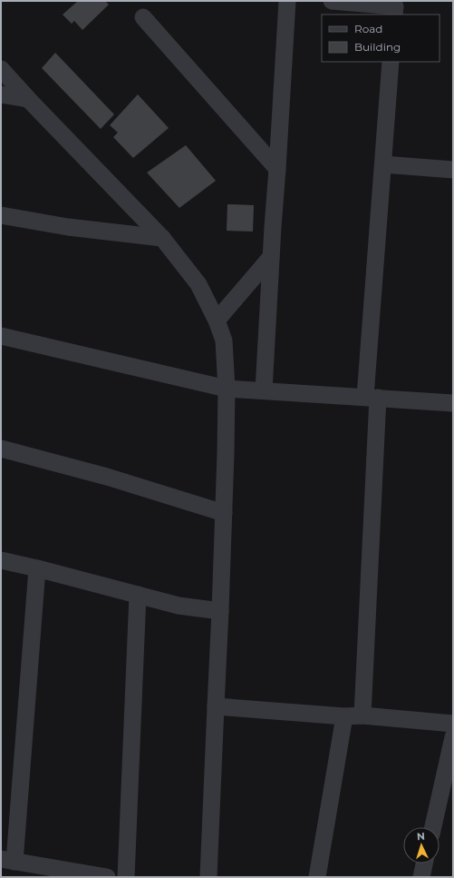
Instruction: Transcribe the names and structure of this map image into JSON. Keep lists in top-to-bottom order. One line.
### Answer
{"legend":["Road","Building"],"north":"top"}
